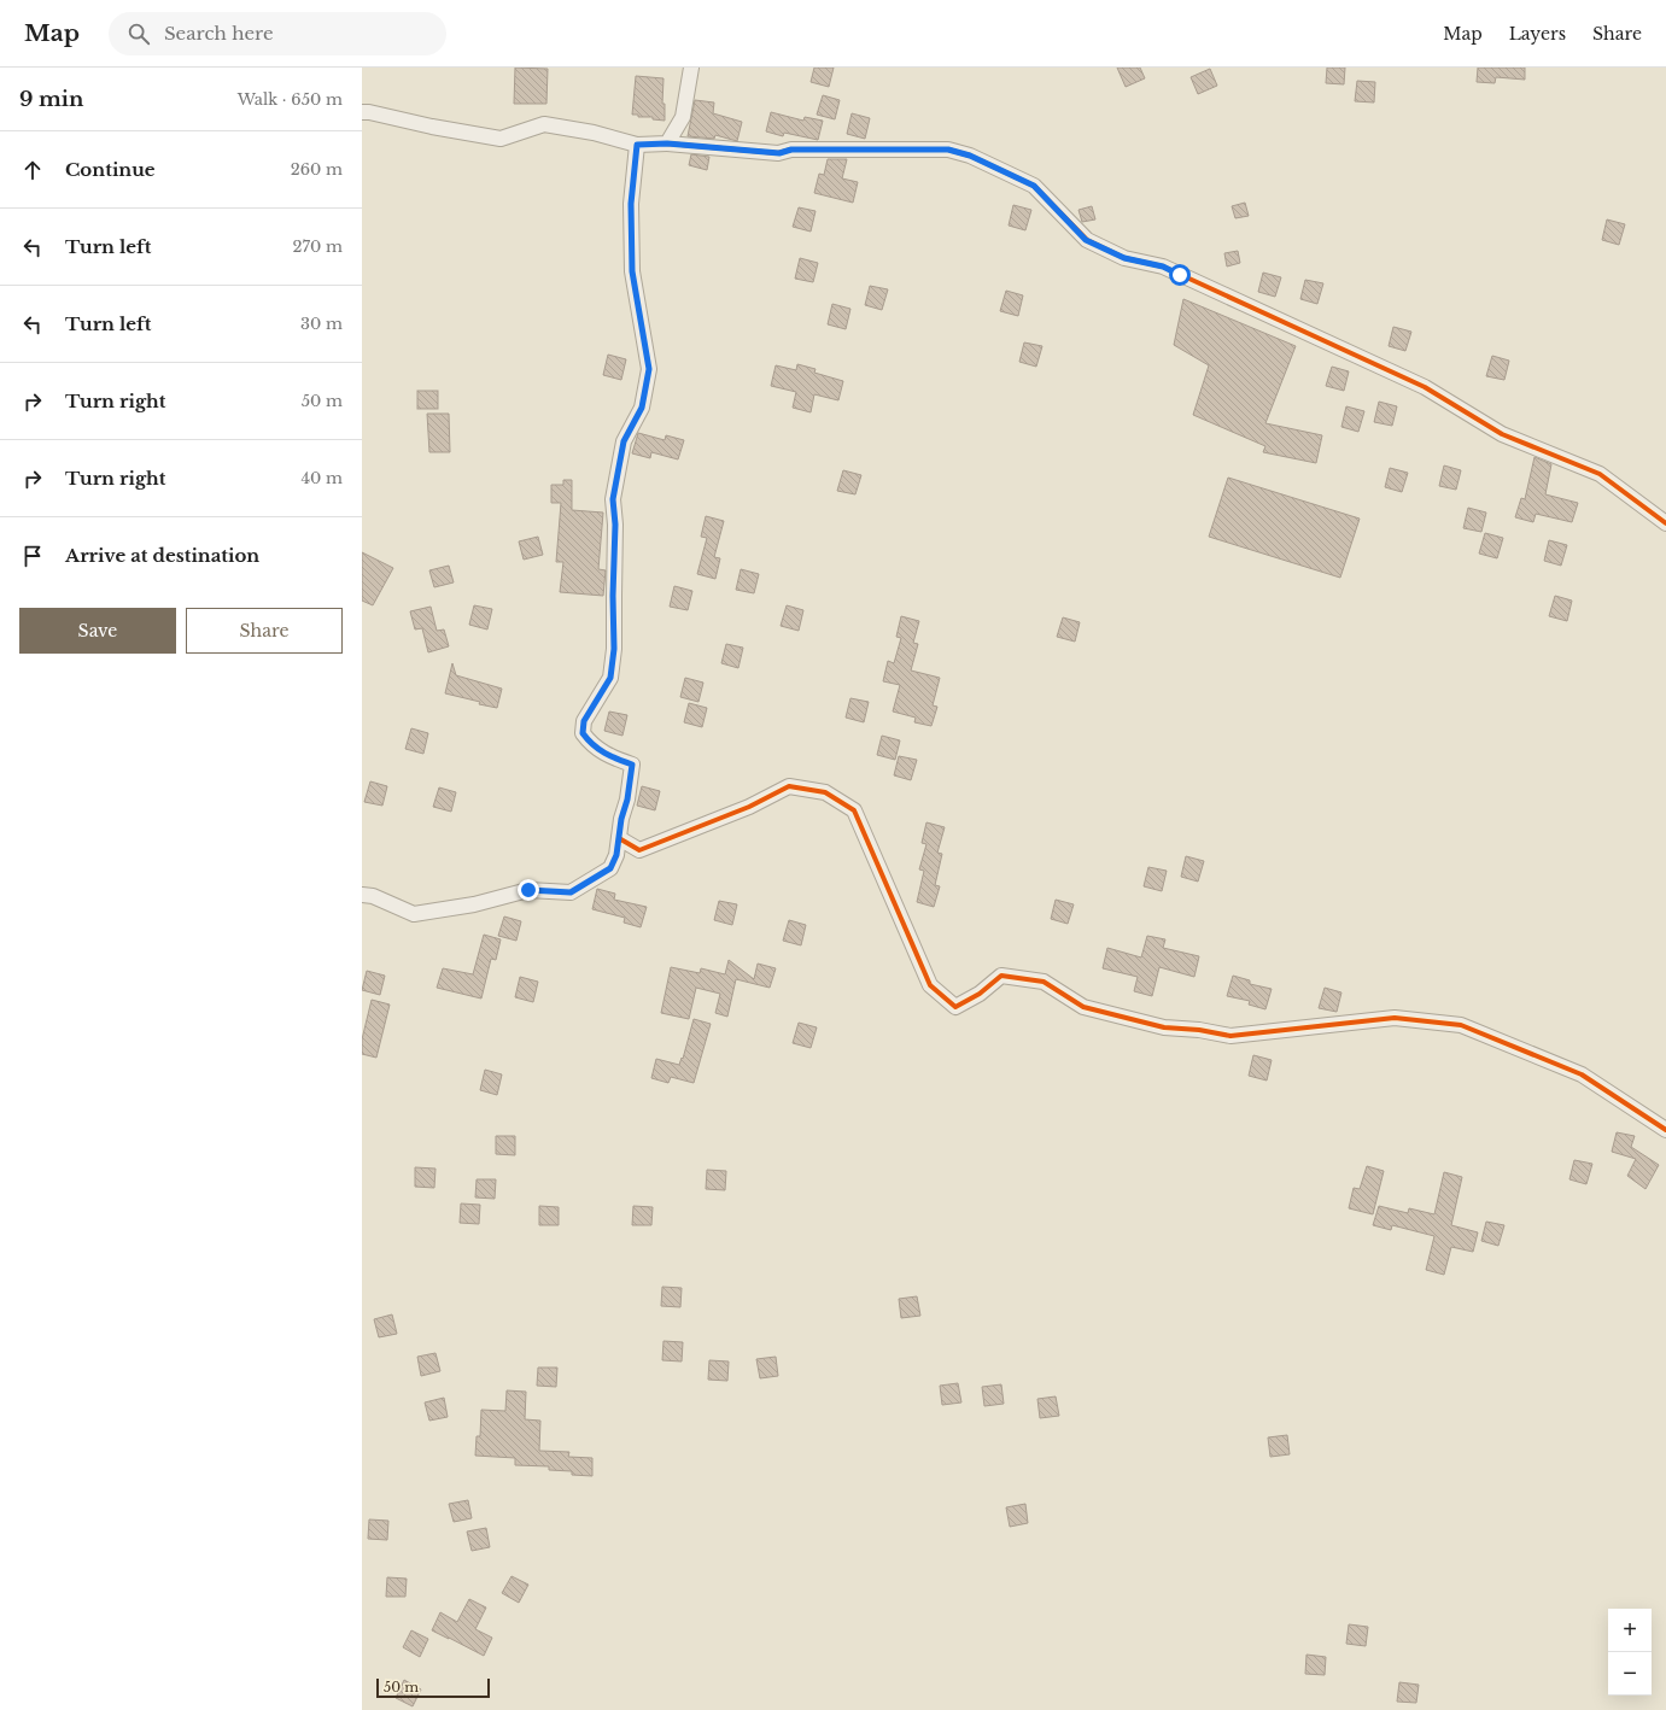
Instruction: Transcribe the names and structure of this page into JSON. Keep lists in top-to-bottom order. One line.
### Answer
{"scale_bar":"50 m","page":{"header":"Map","search":"Search here","nav":["Map","Layers","Share"],"heading":["9 min","Walk · 650 m"],"list":[["Continue","260 m"],["Turn left","270 m"],["Turn left","30 m"],["Turn right","50 m"],["Turn right","40 m"],"Arrive at destination"],"buttons":["Save","Share"],"map_buttons":["+","−"],"scale":"50 m"}}
